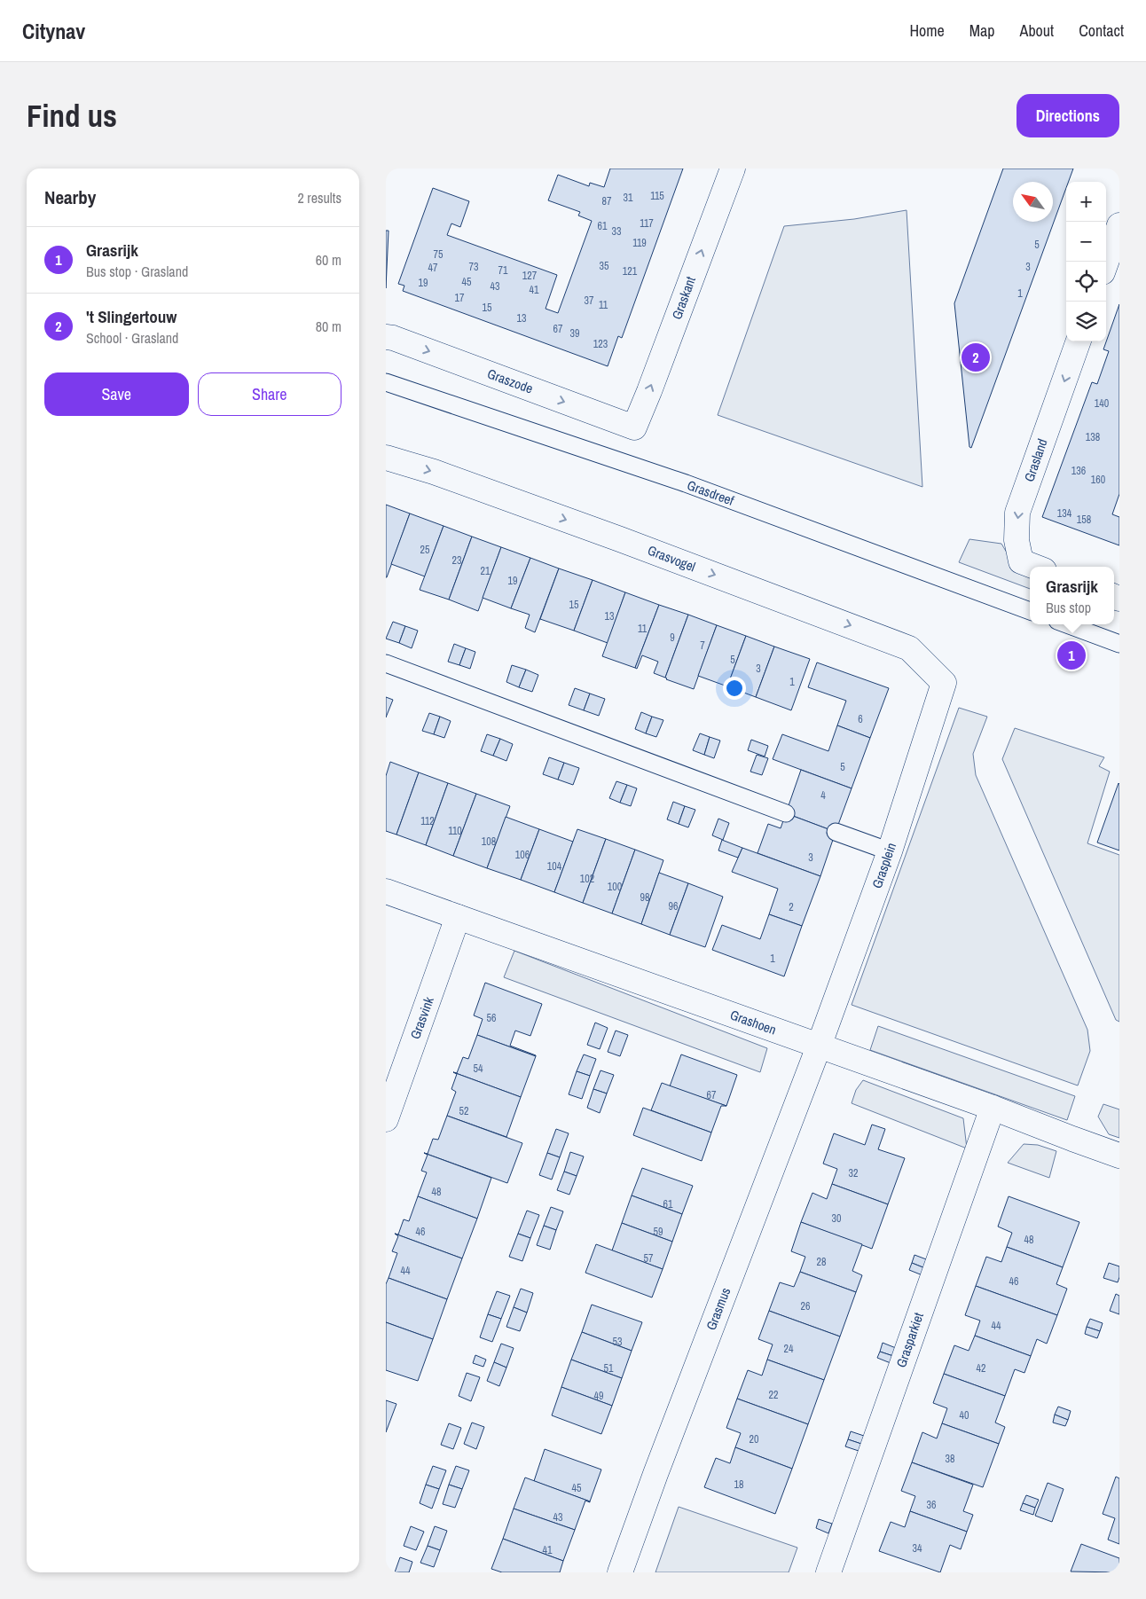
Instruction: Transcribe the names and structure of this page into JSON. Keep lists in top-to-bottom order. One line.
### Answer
{"streets":{"street":["Graskant","Graszode","Grasland","Grasvogel","Grasplein","Grasvink","Grashoen","Grasmus","Grasparkiet"],"lane":["Grasdreef"]},"crossings":[["Graskant","Graszode"],["Grasvogel","Grasplein"],["Grasplein","Grashoen"],["Grasplein","Grasmus"],["Grasvink","Grashoen"],["Grashoen","Grasmus"],["Grashoen","Grasparkiet"]],"one_way":["Graskant","Graszode","Grasland","Grasvogel"],"house_numbers":["115","31","87","117","61","33","119","5","75","35","73","3","47","71","121","127","45","19","43","41","1","17","37","11","15","13","67","39","123","140","138","136","160","134","158","25","23","21","19","15","13","11","9","7","5","3","1","6","5","4","112","110","108","106","3","104","102","100","98","96","2","1","56","54","67","52","32","48","61","30","46","59","48","57","28","44","46","26","44","53","24","51","42","22","49","40","20","38","18","45","36","43","34","41"],"north":"top left","page":{"header":"Citynav","nav":["Home","Map","About","Contact"],"buttons":["Directions",["Save","Share"]],"title":"Find us","heading":["Nearby","2 results"],"map_buttons":["+","−"],"list":[{"mark":"1","name":"Grasrijk","note":"Bus stop · Grasland","value":"60 m"},{"mark":"2","name":"'t Slingertouw","note":"School · Grasland","value":"80 m"}],"pins":["2","1"],"popup":["Grasrijk","Bus stop"]}}
